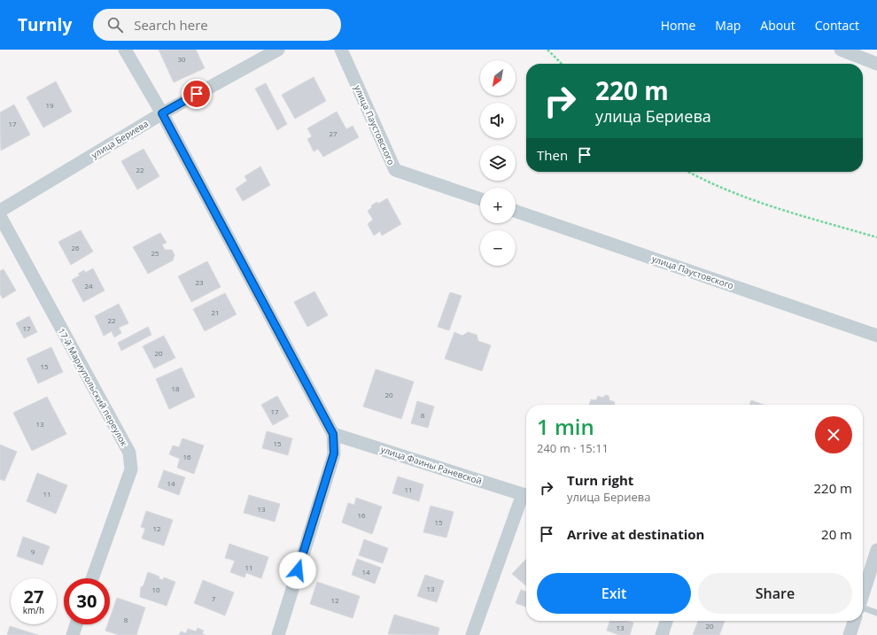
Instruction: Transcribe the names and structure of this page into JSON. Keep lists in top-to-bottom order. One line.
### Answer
{"streets":{"street":["улица Паустовского","улица Бериева","17-й Мариупольский переулок","улица Фаины Раневской"]},"house_numbers":["30","19","17","27","22","26","25","23","24","21","22","17","20","15","18","20","17","8","13","15","16","14","11","11","13","16","15","12","9","11","14","13","10","7","12","8","20","13"],"north":"bottom left","page":{"header":"Turnly","search":"Search here","nav":["Home","Map","About","Contact"],"map_buttons":["+","−"],"turn":["220 m","улица Бериева"],"then":"Then","heading":["1 min","240 m · 15:11"],"list":[{"name":"Turn right","note":"улица Бериева","value":"220 m"},{"name":"Arrive at destination","value":"20 m"}],"buttons":["Exit","Share"],"speed":"27 km/h","limit":"30"}}
